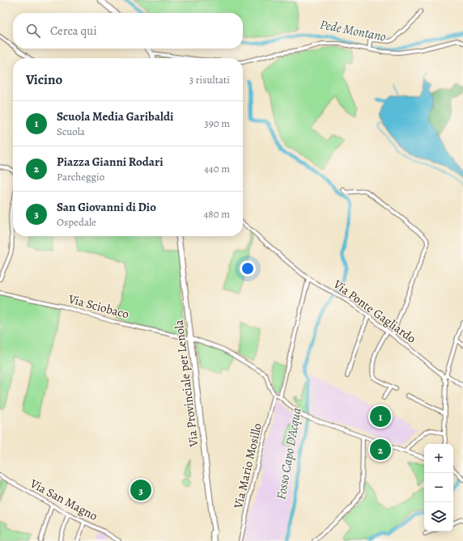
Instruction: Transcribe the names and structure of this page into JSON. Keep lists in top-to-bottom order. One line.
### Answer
{"streets":{"main road":["Via Provinciale per Lenola"],"street":["Via Sciobaco","Via Ponte Gagliardo","Via Mario Mosillo","Via San Magno"]},"crossings":[["Via Sciobaco","Via Provinciale per Lenola"],["Via Sciobaco","Via Mario Mosillo"]],"water":["Pede Montano","Fosso Capo D'Acqua"],"page":{"search":"Cerca qui","heading":["Vicino","3 risultati"],"list":[{"mark":"1","name":"Scuola Media Garibaldi","note":"Scuola","value":"390 m"},{"mark":"2","name":"Piazza Gianni Rodari","note":"Parcheggio","value":"440 m"},{"mark":"3","name":"San Giovanni di Dio","note":"Ospedale","value":"480 m"}],"pins":["1","2","3"],"map_buttons":["+","−"]}}
